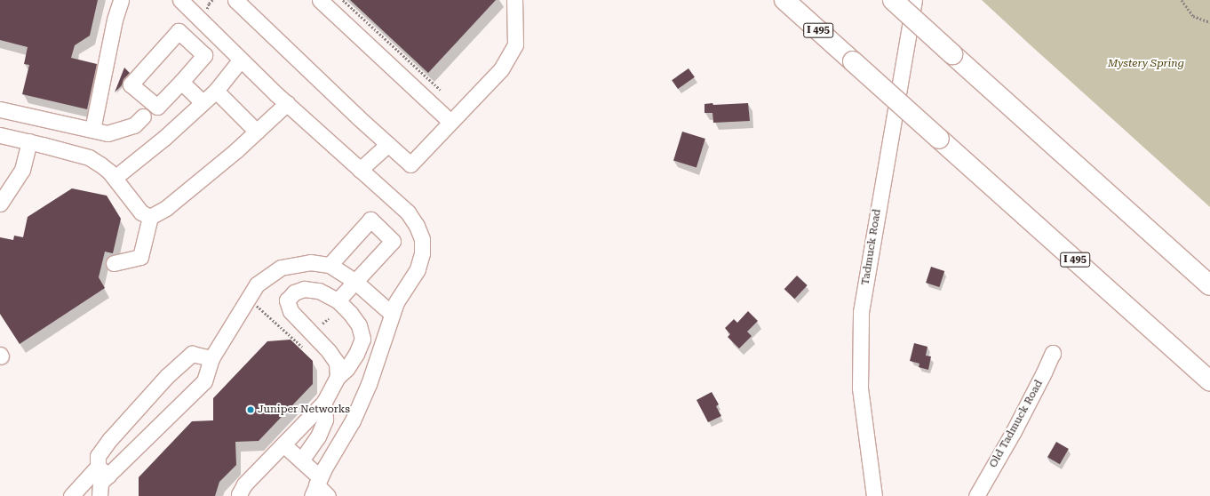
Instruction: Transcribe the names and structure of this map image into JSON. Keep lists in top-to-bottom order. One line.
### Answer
{"streets":{"highway":["I 495"],"street":["Tadmuck Road","Old Tadmuck Road"]},"parks":["Mystery Spring"],"places":["Juniper Networks"]}
